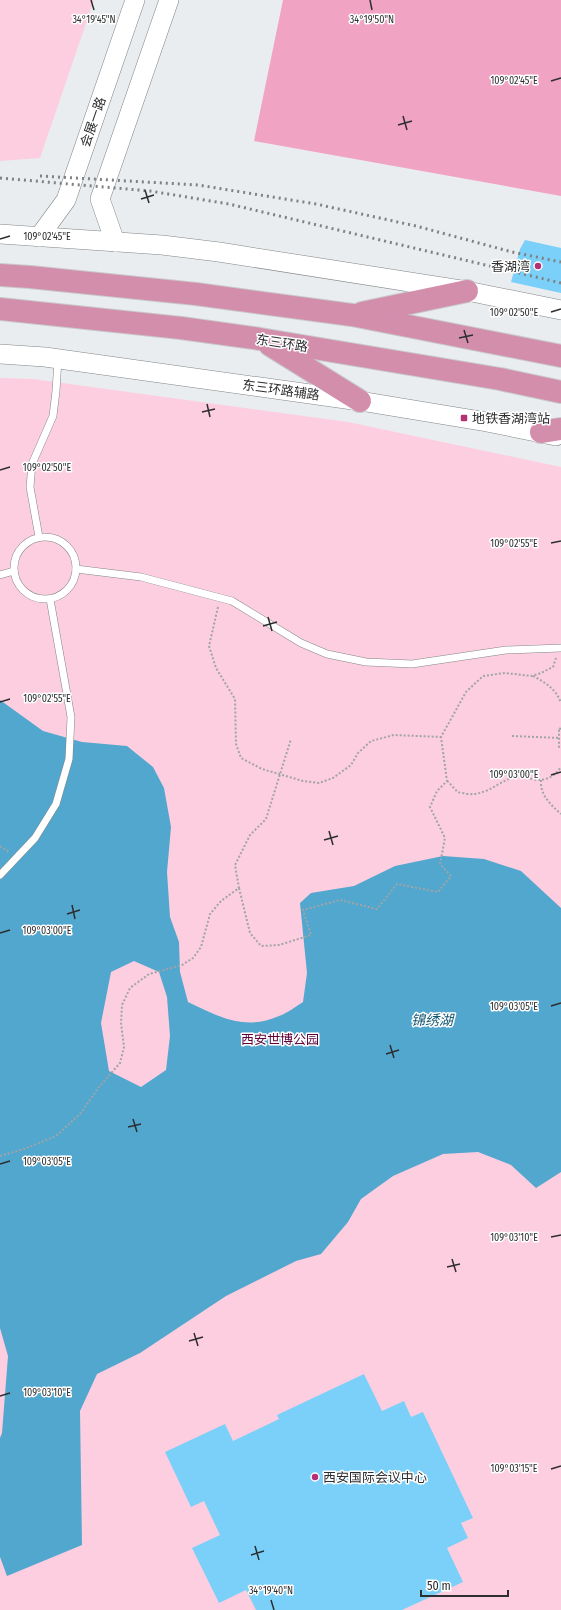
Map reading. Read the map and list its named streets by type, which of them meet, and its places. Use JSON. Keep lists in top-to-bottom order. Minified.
{"streets":{"highway":["东三环路"],"main road":["会展一路","东三环路辅路"]},"water":["锦绣湖"],"parks":["西安世博公园"],"places":{"other":["香湖湾","西安国际会议中心"],"transit":["地铁香湖湾站"]},"scale_bar":"50 m","coordinates":["34°19'45\"N","34°19'50\"N","109°02'45\"E","109°02'50\"E","109°02'55\"E","109°03'00\"E","109°03'05\"E","109°03'10\"E","109°03'15\"E","34°19'40\"N"]}
